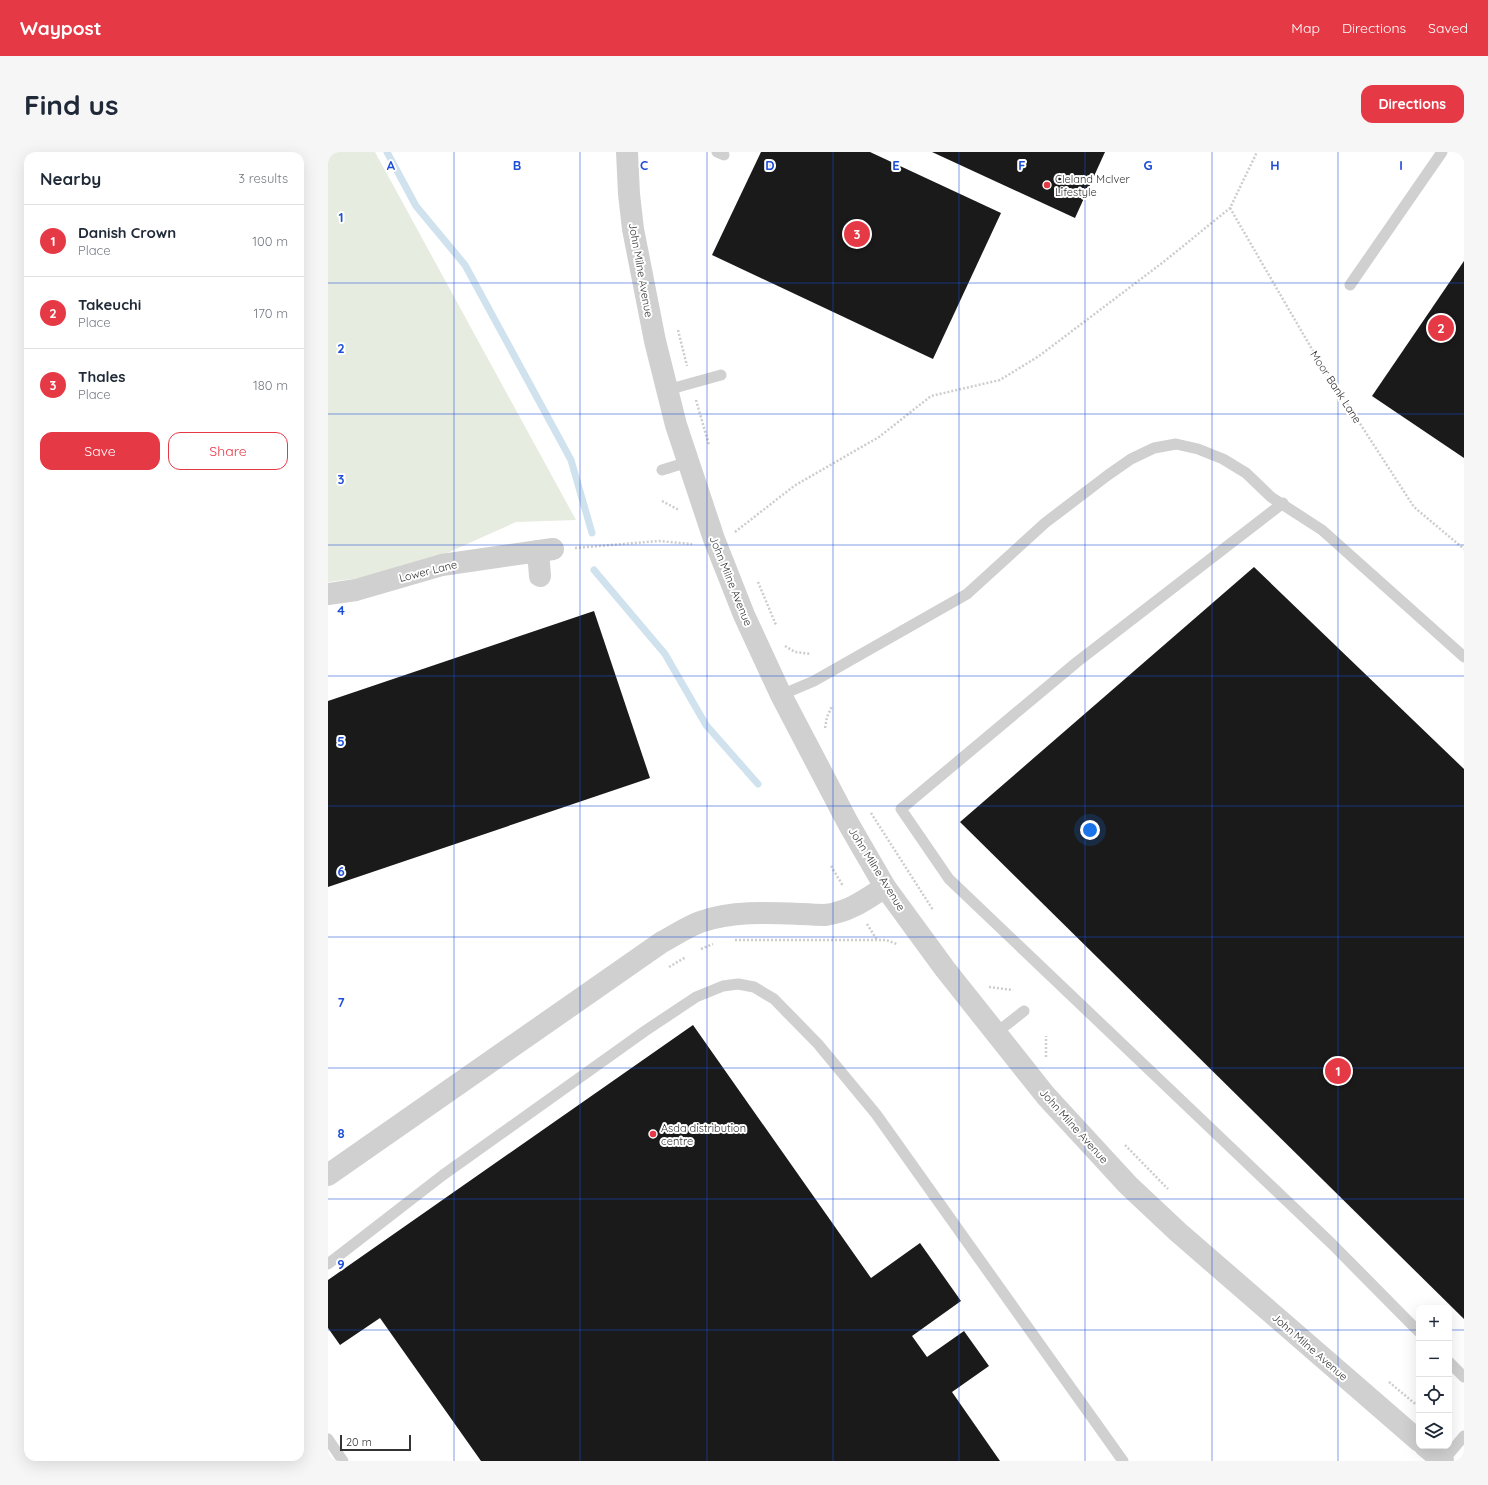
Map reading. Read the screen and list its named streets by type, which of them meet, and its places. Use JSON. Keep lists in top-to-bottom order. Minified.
{"streets":{"street":["John Milne Avenue","Lower Lane"],"path":["Moor Bank Lane"]},"places":["Cleland McIver Lifestyle","Asda distribution centre"],"scale_bar":"20 m","page":{"header":"Waypost","nav":["Map","Directions","Saved"],"buttons":["Directions",["Save","Share"]],"title":"Find us","heading":["Nearby","3 results"],"list":[{"mark":"1","name":"Danish Crown","note":"Place","value":"100 m"},{"mark":"2","name":"Takeuchi","note":"Place","value":"170 m"},{"mark":"3","name":"Thales","note":"Place","value":"180 m"}],"pins":["3","2","1"],"map_buttons":["+","−"],"scale":"20 m"},"grid":{"columns":["A","B","C","D","E","F","G","H","I"],"rows":["1","2","3","4","5","6","7","8","9"]}}
